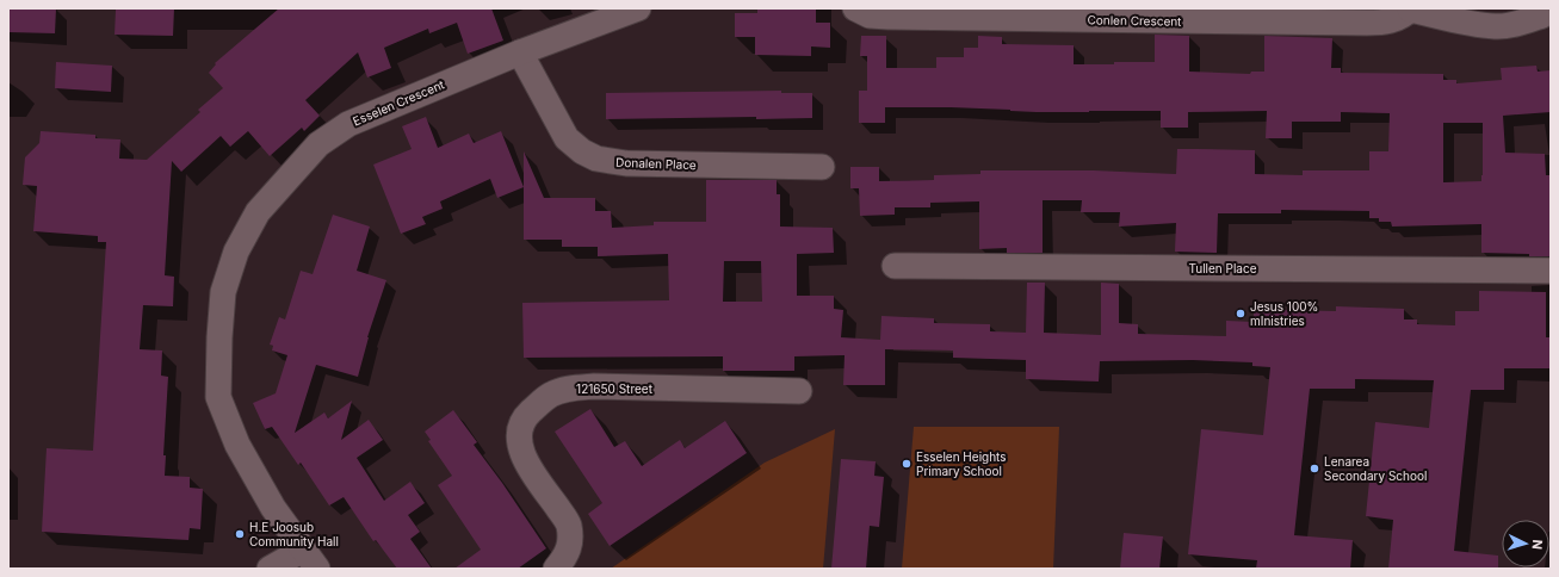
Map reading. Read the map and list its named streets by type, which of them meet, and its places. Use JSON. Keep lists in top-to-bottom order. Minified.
{"streets":{"street":["Conlen Crescent","Esselen Crescent","Donalen Place","Tullen Place","121650 Street"]},"crossings":[["Esselen Crescent","Donalen Place"]],"places":["Jesus 100% mInistries","Esselen Heights Primary School","Lenarea Secondary School","H.E Joosub Community Hall"],"north":"right"}
